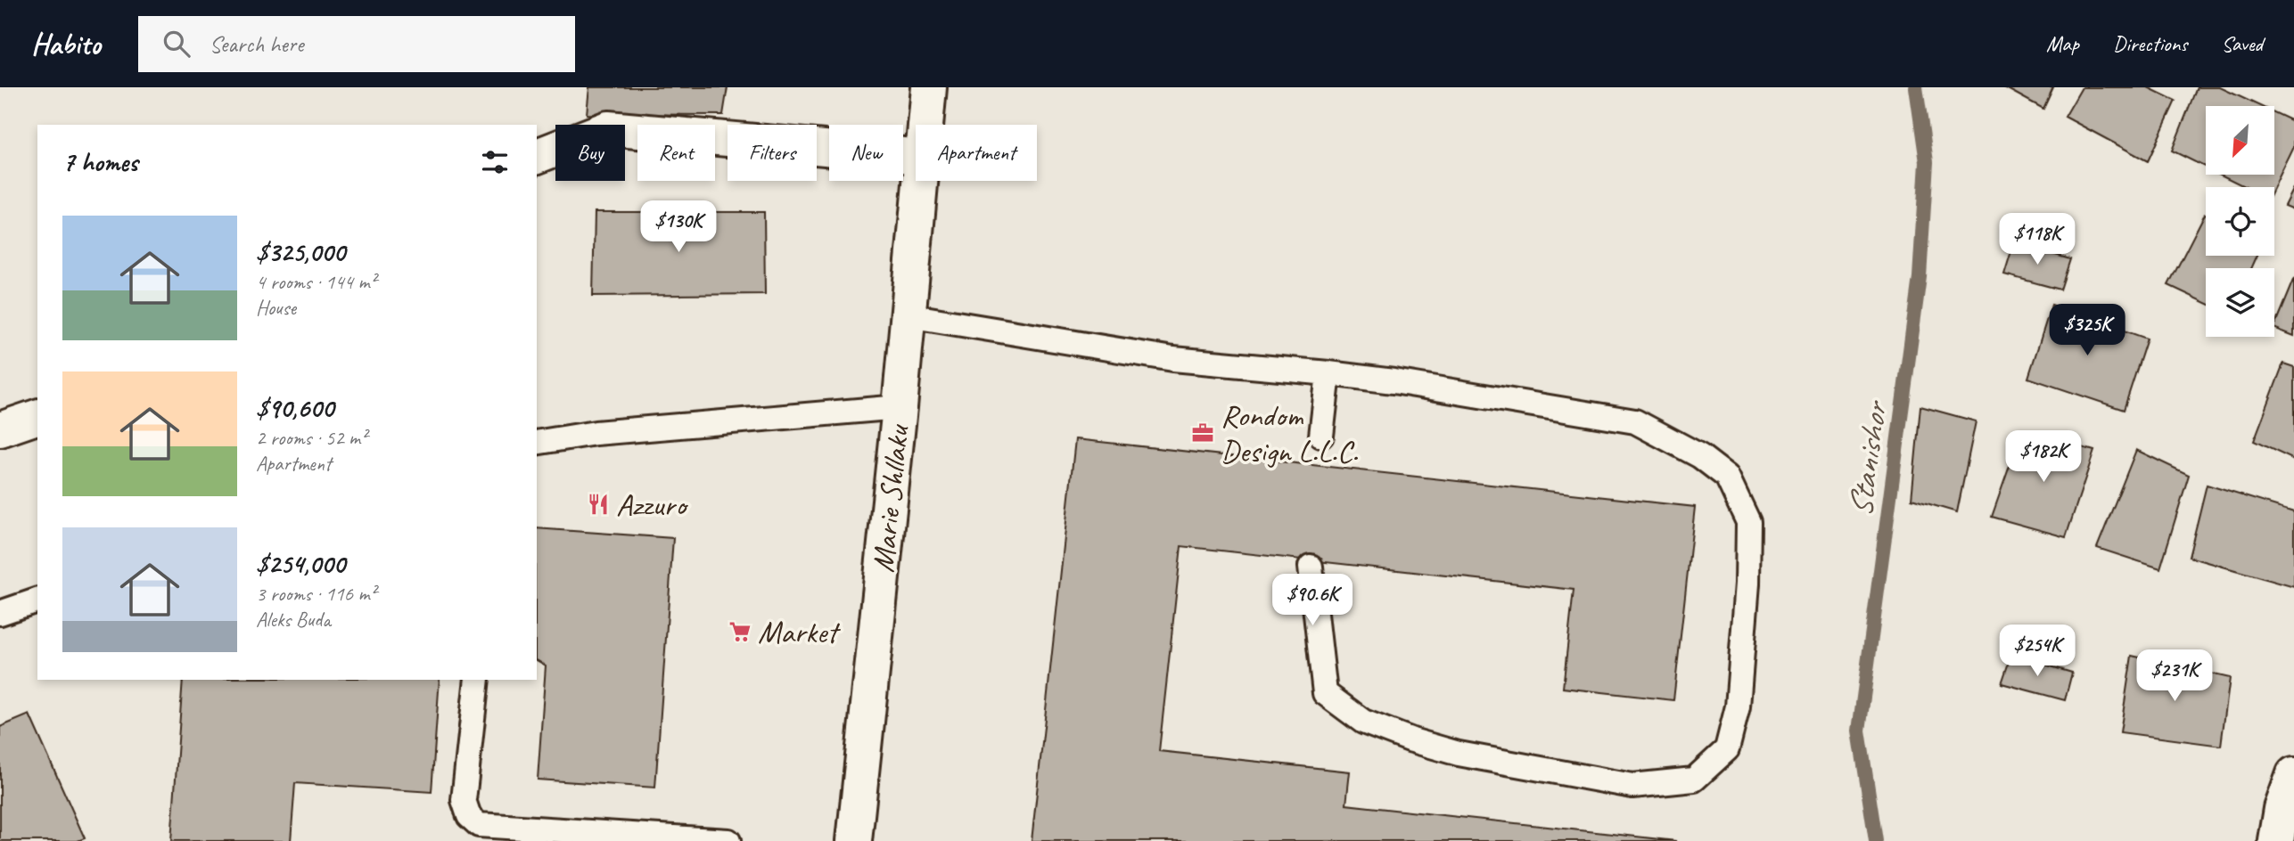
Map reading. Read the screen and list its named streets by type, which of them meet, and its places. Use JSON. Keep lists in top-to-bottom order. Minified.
{"streets":{"street":["Marie Shllaku"]},"water":["Stanishor"],"places":{"office":["Rondom Design L.L.C."],"restaurant":["Azzuro"],"supermarket":["Market"]},"north":"bottom left","page":{"header":"Habito","search":"Search here","nav":["Map","Directions","Saved"],"chip":["Buy","Rent","Filters","New","Apartment"],"heading":"7 homes","list":[{"name":"$325,000","note":"4 rooms · 144 m² · House"},{"name":"$90,600","note":"2 rooms · 52 m² · Apartment"},{"name":"$254,000","note":"3 rooms · 116 m² · Aleks Buda"}],"price":["$130K","$118K","$325K","$182K","$90.6K","$254K","$231K"]}}
